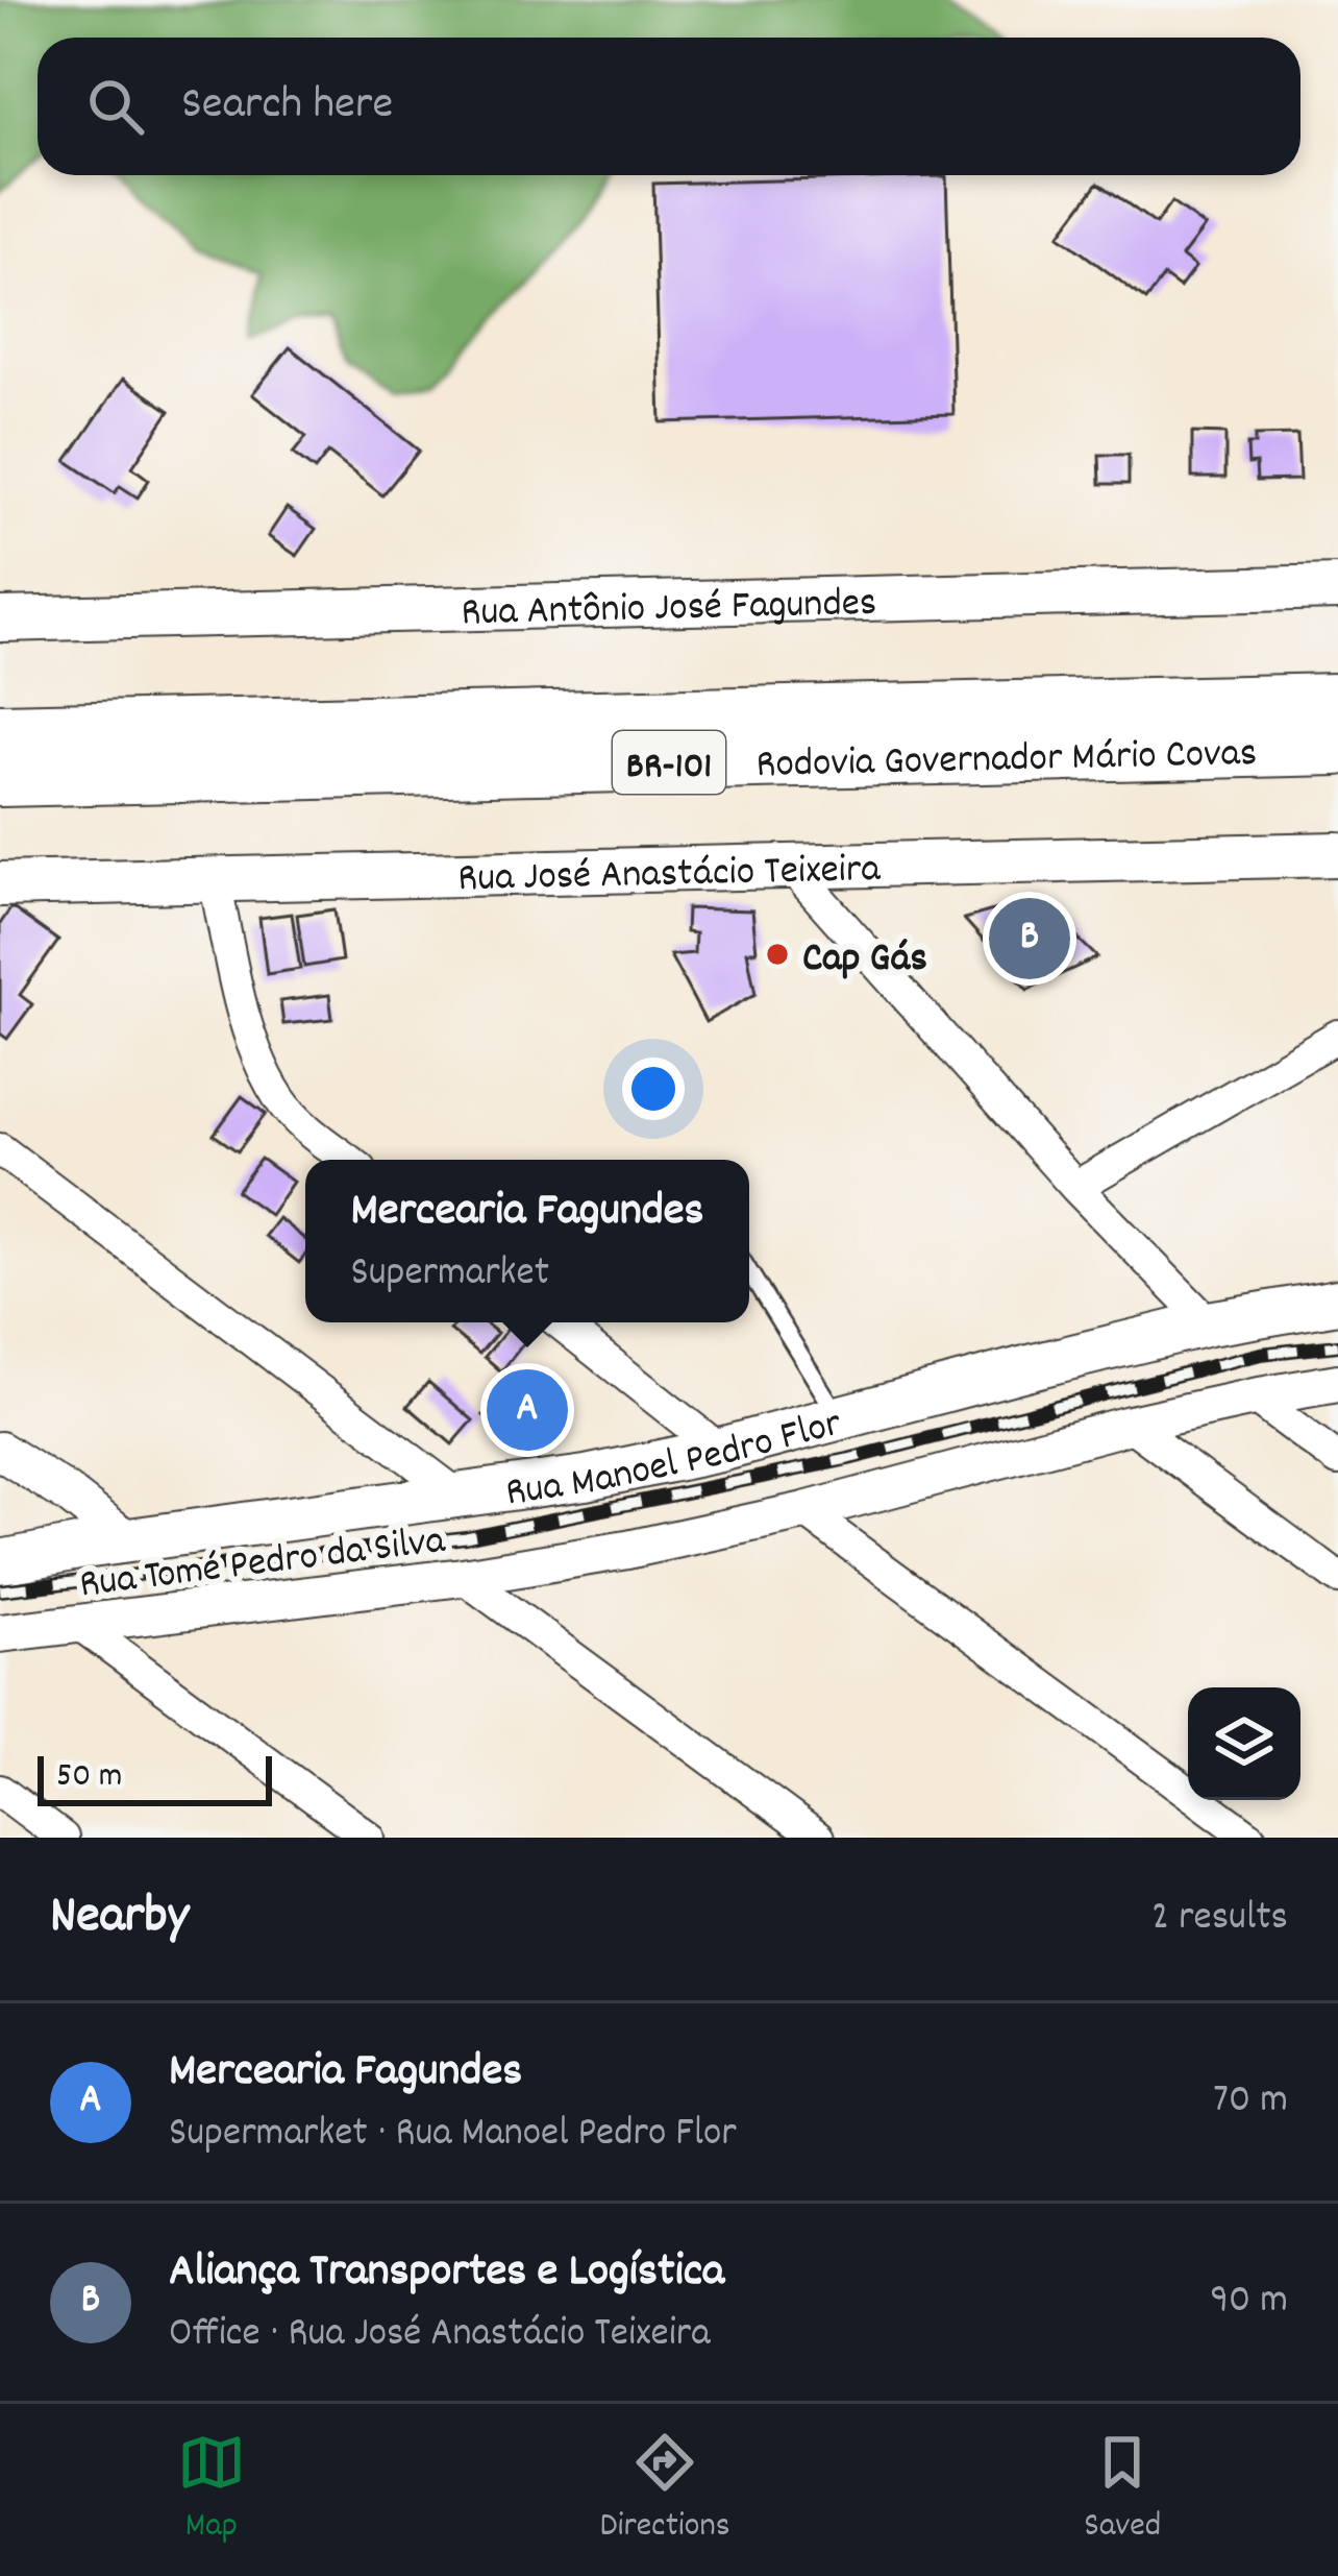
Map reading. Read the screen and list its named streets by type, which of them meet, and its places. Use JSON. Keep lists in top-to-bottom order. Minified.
{"streets":{"highway":["Rodovia Governador Mário Covas","BR-101"],"main road":["Rua Antônio José Fagundes","Rua José Anastácio Teixeira","Rua Manoel Pedro Flor"],"street":["Rua Tomé Pedro da Silva"]},"places":["Cap Gás"],"scale_bar":"50 m","page":{"search":"Search here","pins":["B","A"],"popup":["Mercearia Fagundes","Supermarket"],"scale":"50 m","heading":["Nearby","2 results"],"list":[{"mark":"A","name":"Mercearia Fagundes","note":"Supermarket · Rua Manoel Pedro Flor","value":"70 m"},{"mark":"B","name":"Aliança Transportes e Logística","note":"Office · Rua José Anastácio Teixeira","value":"90 m"}],"nav":["Map","Directions","Saved"]}}
